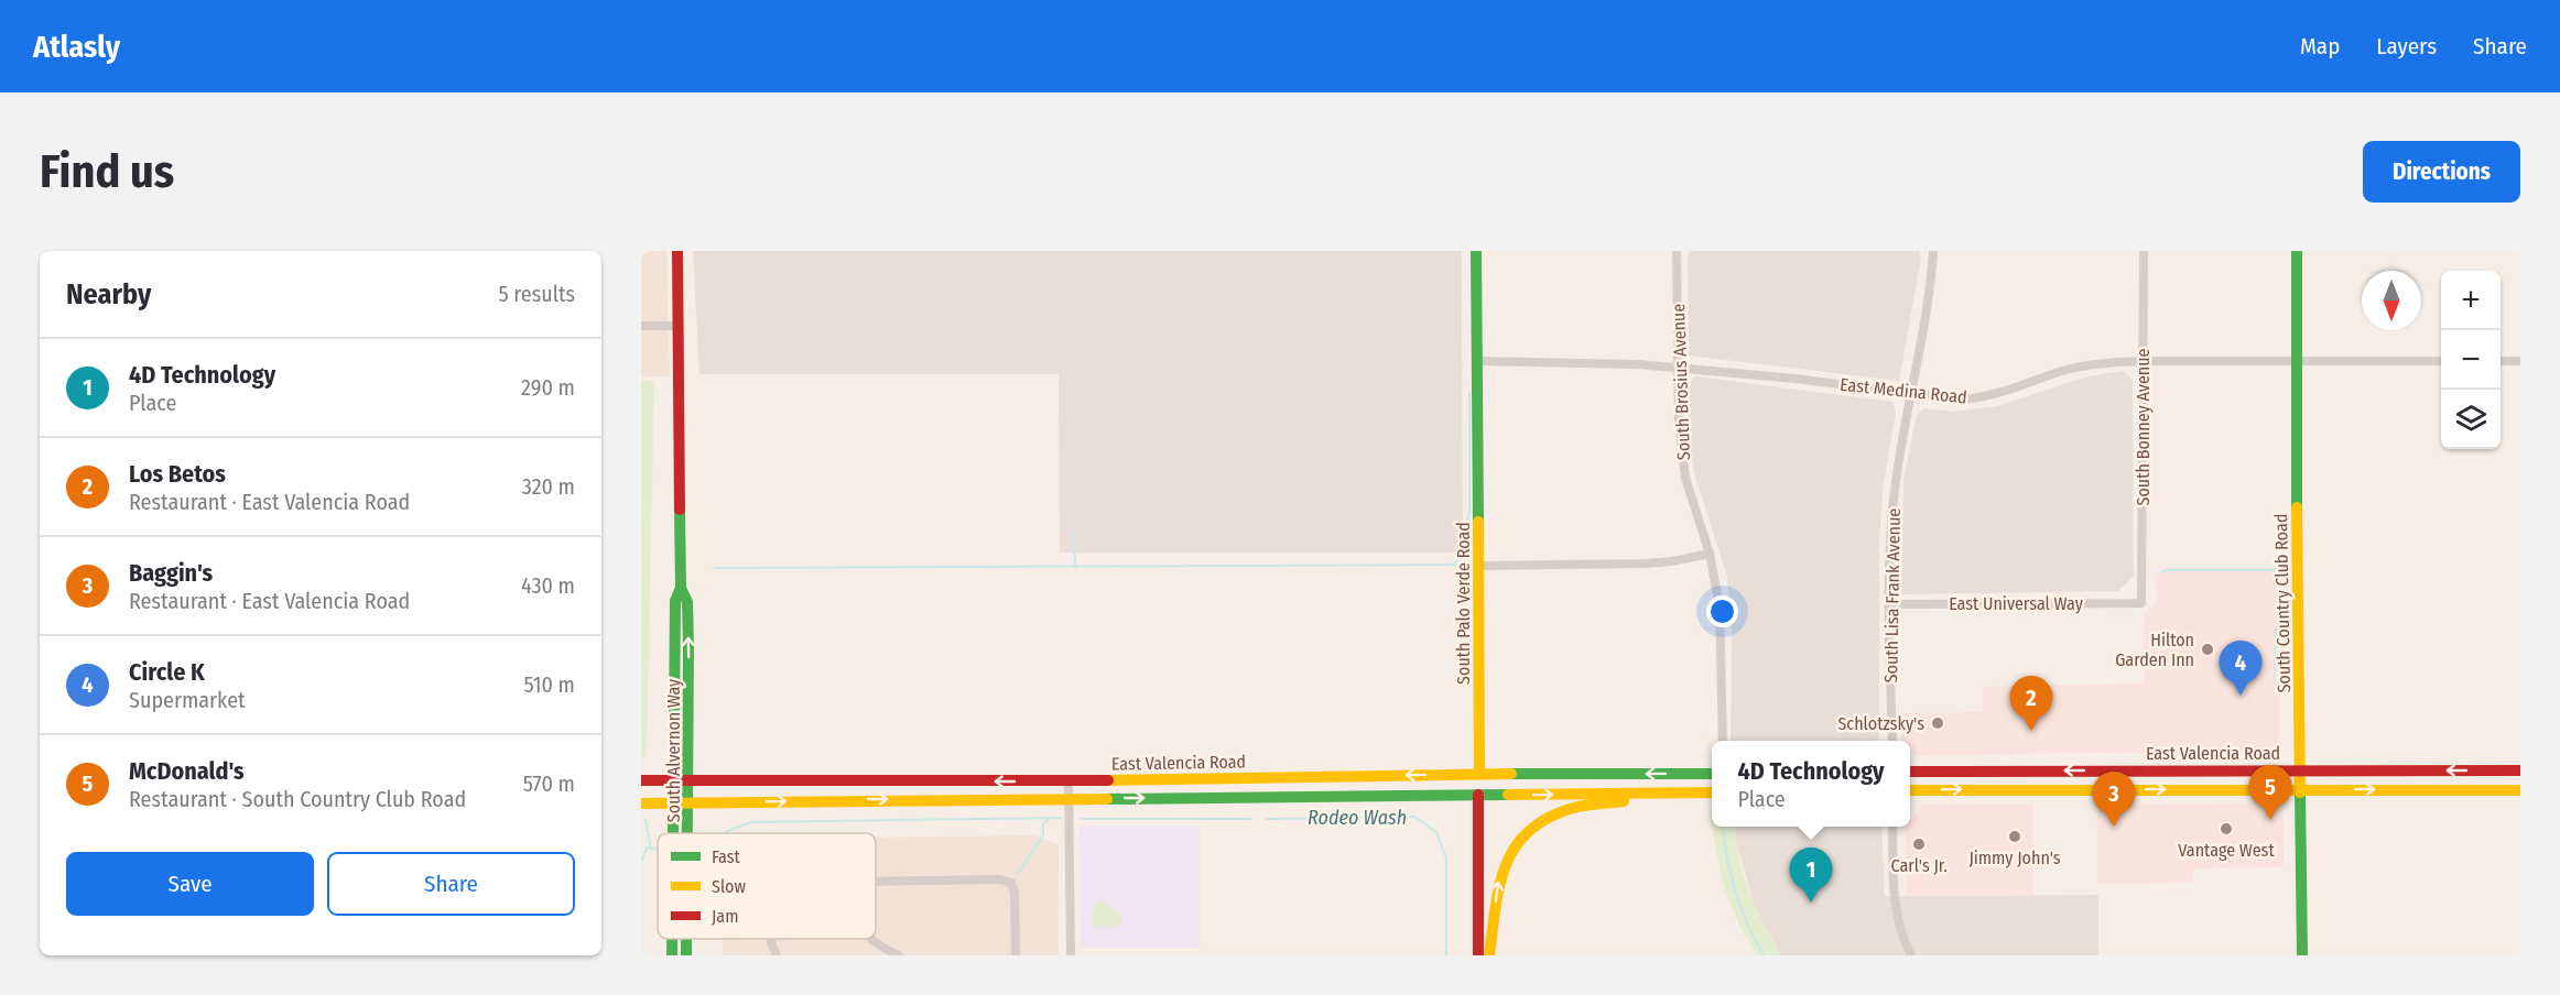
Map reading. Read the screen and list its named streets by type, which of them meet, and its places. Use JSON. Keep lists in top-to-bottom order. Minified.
{"streets":{"main road":["South Palo Verde Road","South Country Club Road","South Alvernon Way","East Valencia Road"],"street":["South Brosius Avenue","East Medina Road","South Bonney Avenue","South Lisa Frank Avenue","East Universal Way"]},"crossings":[["South Brosius Avenue","East Medina Road"],["East Medina Road","South Bonney Avenue"],["East Medina Road","South Lisa Frank Avenue"],["East Medina Road","South Palo Verde Road"],["East Medina Road","South Country Club Road"],["South Bonney Avenue","East Universal Way"],["South Lisa Frank Avenue","East Universal Way"],["South Palo Verde Road","East Valencia Road"],["South Country Club Road","East Valencia Road"],["South Alvernon Way","East Valencia Road"]],"water":["Rodeo Wash"],"places":["Hilton Garden Inn","Schlotzsky's","Vantage West","Jimmy John's","Carl's Jr."],"legend":["Fast","Slow","Jam"],"north":"bottom","page":{"header":"Atlasly","nav":["Map","Layers","Share"],"buttons":["Directions",["Save","Share"]],"title":"Find us","heading":["Nearby","5 results"],"map_buttons":["+","−"],"list":[{"mark":"1","name":"4D Technology","note":"Place","value":"290 m"},{"mark":"2","name":"Los Betos","note":"Restaurant · East Valencia Road","value":"320 m"},{"mark":"3","name":"Baggin's","note":"Restaurant · East Valencia Road","value":"430 m"},{"mark":"4","name":"Circle K","note":"Supermarket","value":"510 m"},{"mark":"5","name":"McDonald's","note":"Restaurant · South Country Club Road","value":"570 m"}],"pins":["4","2","5","3","1"],"popup":["4D Technology","Place"]}}
